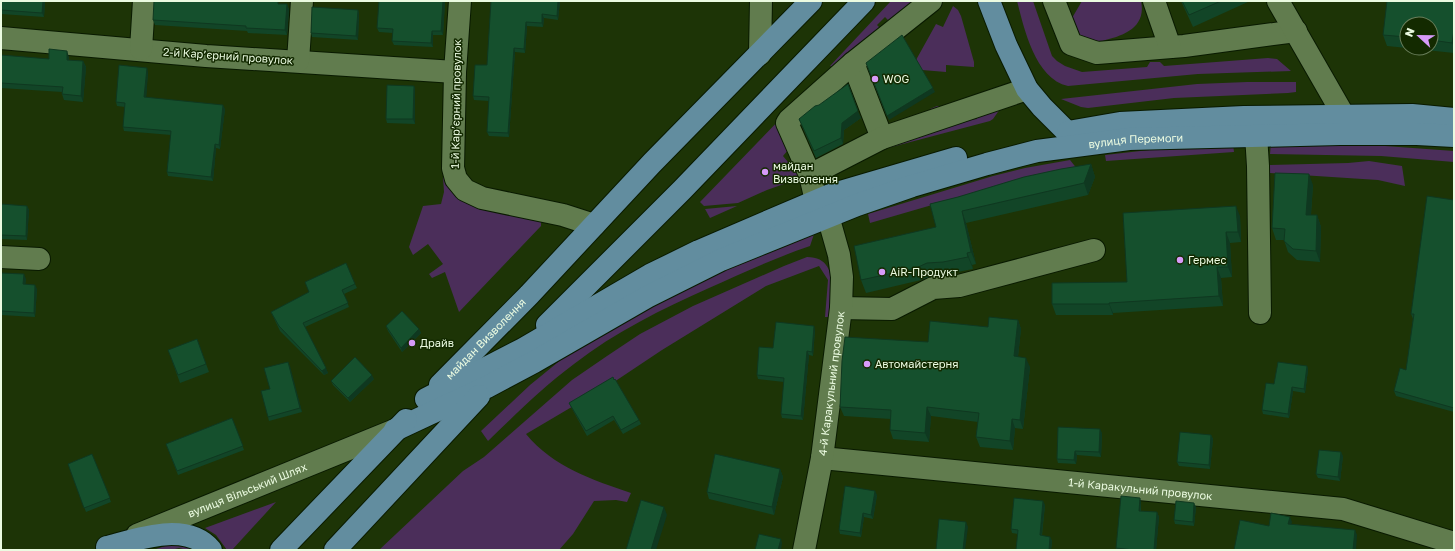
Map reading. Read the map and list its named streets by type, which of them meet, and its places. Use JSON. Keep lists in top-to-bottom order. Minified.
{"streets":{"main road":["вулиця Перемоги","майдан Визволення"],"street":["2-й Карʼєрний провулок","1-й Карʼєрний провулок","4-й Каракульний провулок","1-й Каракульний провулок","вулиця Вільський Шлях"]},"crossings":[["2-й Карʼєрний провулок","1-й Карʼєрний провулок"],["1-й Карʼєрний провулок","майдан Визволення"],["вулиця Перемоги","майдан Визволення"],["вулиця Перемоги","4-й Каракульний провулок"],["майдан Визволення","4-й Каракульний провулок"],["майдан Визволення","вулиця Вільський Шлях"],["4-й Каракульний провулок","1-й Каракульний провулок"]],"places":["WOG","майдан Визволення","Гермес","AiR-Продукт","Драйв","Автомайстерня"],"north":"left"}
